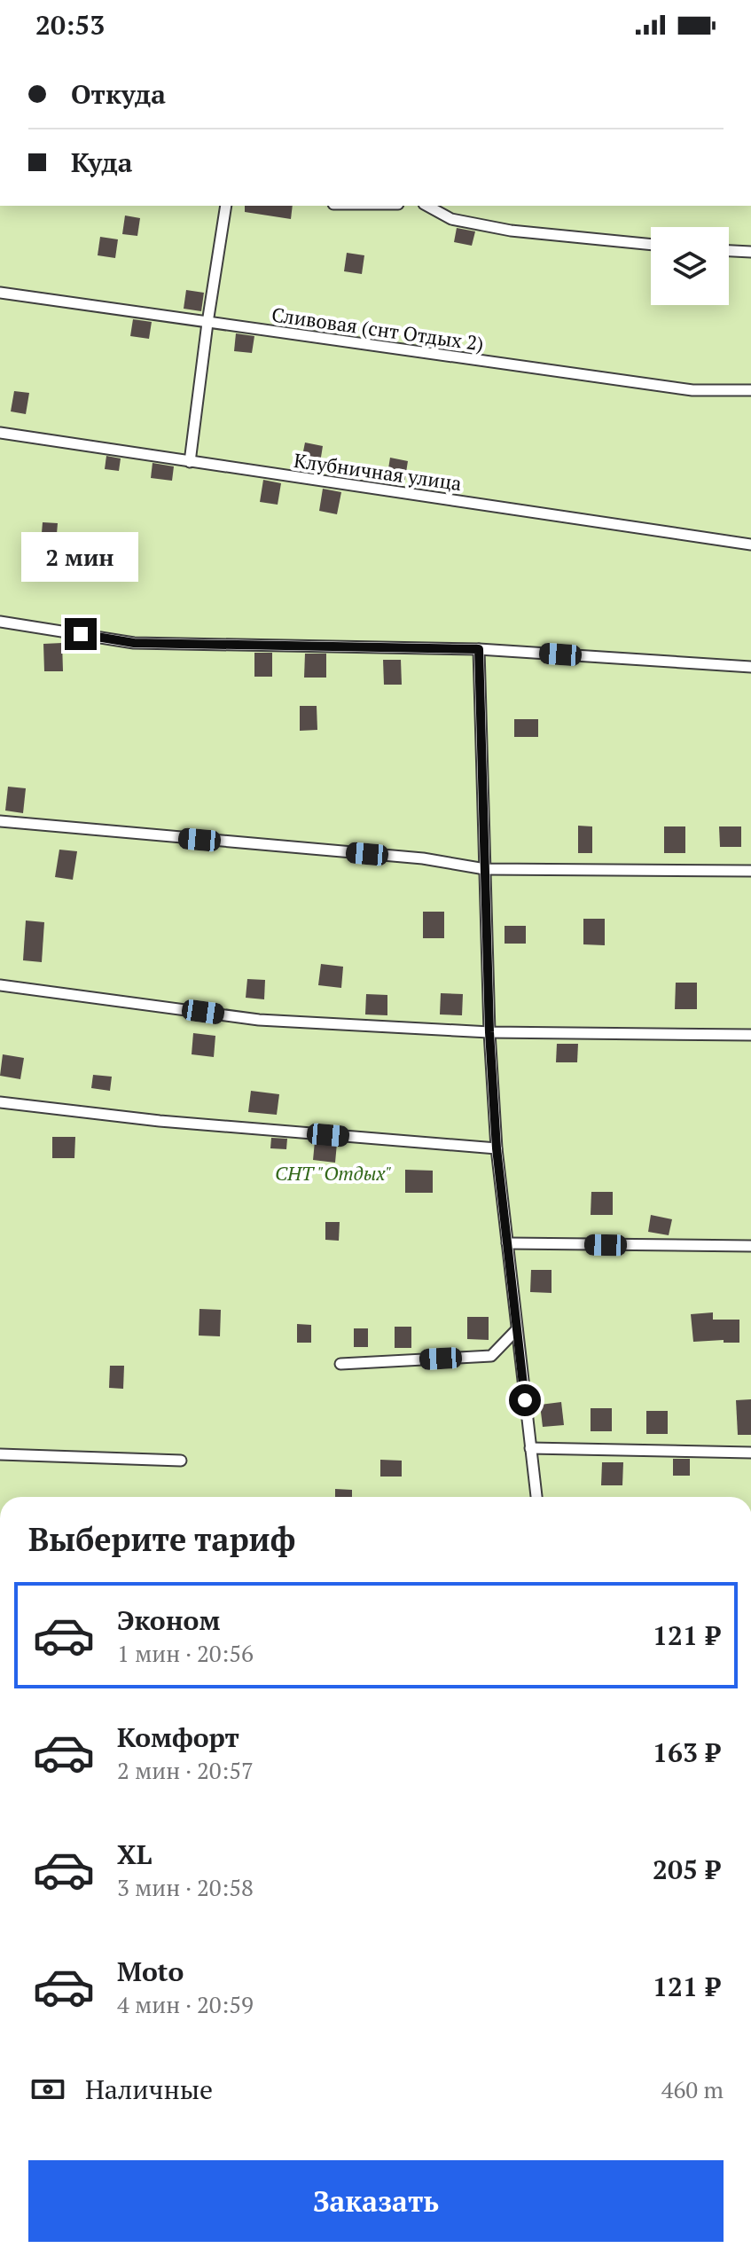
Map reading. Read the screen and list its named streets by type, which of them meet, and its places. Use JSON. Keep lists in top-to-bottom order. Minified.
{"streets":{"lane":["Сливовая (снт Отдых 2)","Клубничная улица"]},"parks":["СНТ \"Отдых\""],"page":{"status":"20:53","banner":["Откуда","Куда"],"bubble":"2 мин","heading":"Выберите тариф","list":[{"name":"Эконом","note":"1 мин · 20:56","value":"121 ₽"},{"name":"Комфорт","note":"2 мин · 20:57","value":"163 ₽"},{"name":"XL","note":"3 мин · 20:58","value":"205 ₽"},{"name":"Moto","note":"4 мин · 20:59","value":"121 ₽"}],"pay":["Наличные","460 m"],"buttons":"Заказать"}}
